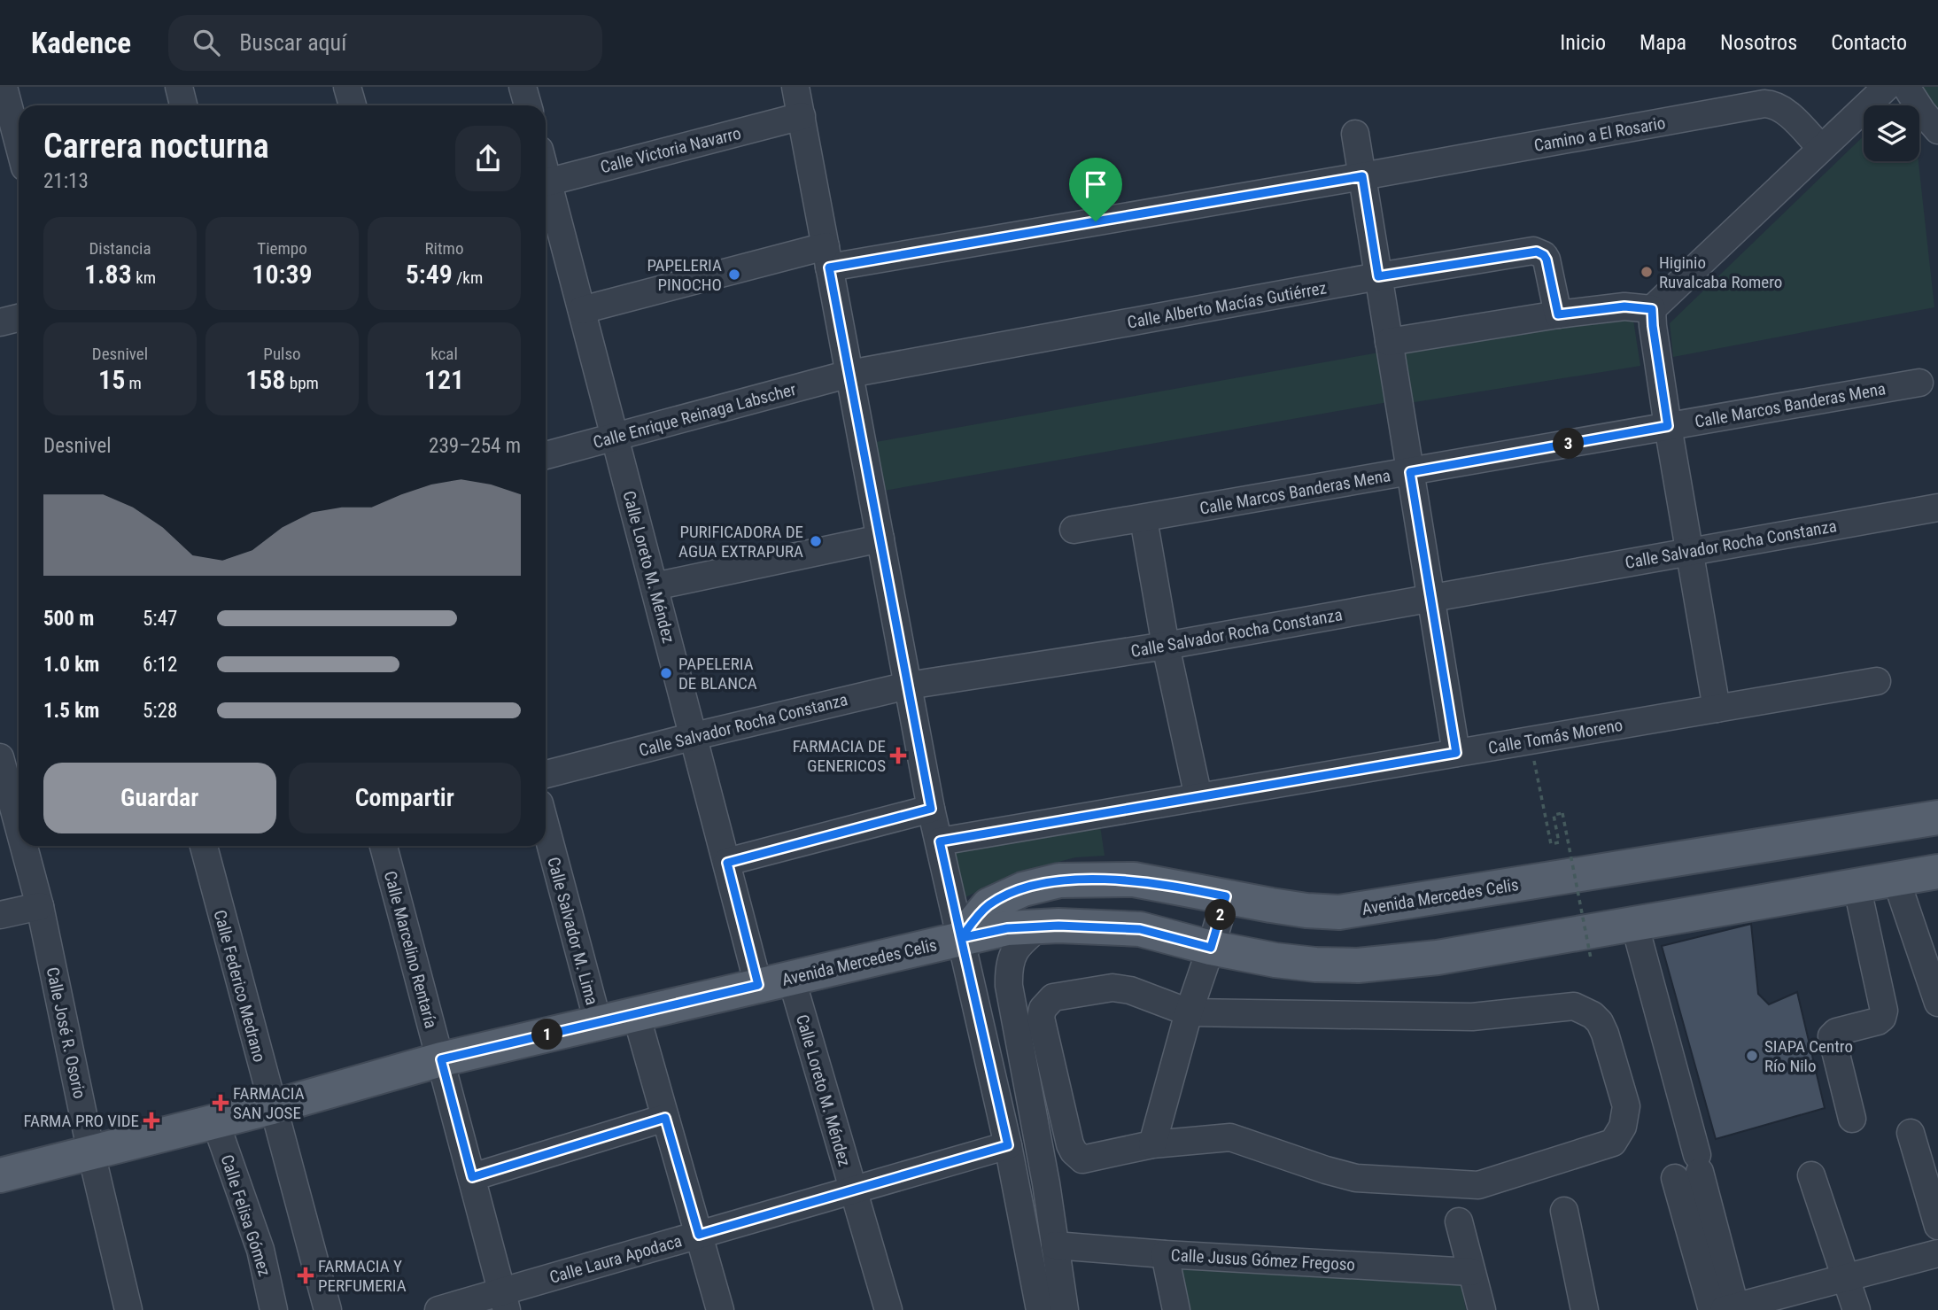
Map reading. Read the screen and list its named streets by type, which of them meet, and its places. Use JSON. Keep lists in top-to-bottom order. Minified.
{"streets":{"main road":["Avenida Mercedes Celis"],"street":["Camino a El Rosario","Calle Victoria Navarro","Calle Alberto Macías Gutiérrez","Calle Marcos Banderas Mena","Calle Enrique Reinaga Labscher","Calle Salvador Rocha Constanza","Calle Loreto M. Méndez","Calle Tomás Moreno","Calle Salvador M. Lima","Calle Marcelino Rentaría","Calle Federico Medrano","Calle José R. Osorio","Calle Felisa Gómez","Calle Laura Apodaca","Calle Jusus Gómez Fregoso"]},"crossings":[["Camino a El Rosario","Calle Loreto M. Méndez"],["Calle Alberto Macías Gutiérrez","Calle Enrique Reinaga Labscher"],["Calle Enrique Reinaga Labscher","Calle Loreto M. Méndez"],["Calle Salvador Rocha Constanza","Calle Loreto M. Méndez"],["Calle Loreto M. Méndez","Avenida Mercedes Celis"],["Calle Loreto M. Méndez","Calle Laura Apodaca"],["Avenida Mercedes Celis","Calle Salvador M. Lima"],["Avenida Mercedes Celis","Calle Marcelino Rentaría"],["Avenida Mercedes Celis","Calle Federico Medrano"],["Avenida Mercedes Celis","Calle José R. Osorio"],["Avenida Mercedes Celis","Calle Felisa Gómez"],["Calle Marcelino Rentaría","Calle Laura Apodaca"]],"places":{"other":["Higinio Ruvalcaba Romero","PAPELERIA PINOCHO","PURIFICADORA DE AGUA EXTRAPURA","PAPELERIA DE BLANCA","SIAPA Centro Río Nilo"],"health":["FARMACIA DE GENERICOS","FARMACIA SAN JOSE","FARMA PRO VIDE","FARMACIA Y PERFUMERIA"]},"page":{"header":"Kadence","search":"Buscar aquí","nav":["Inicio","Mapa","Nosotros","Contacto"],"heading":["Carrera nocturna","21:13"],"stats":[["Distancia","1.83 km"],["Tiempo","10:39"],["Ritmo","5:49 /km"],["Desnivel","15 m"],["Pulso","158 bpm"],["kcal","121"]],"chart":["Desnivel","239–254 m"],"pins":["3","2","1"],"list":[{"name":"500 m","note":"5:47"},{"name":"1.0 km","note":"6:12"},{"name":"1.5 km","note":"5:28"}],"buttons":["Guardar","Compartir"]}}
